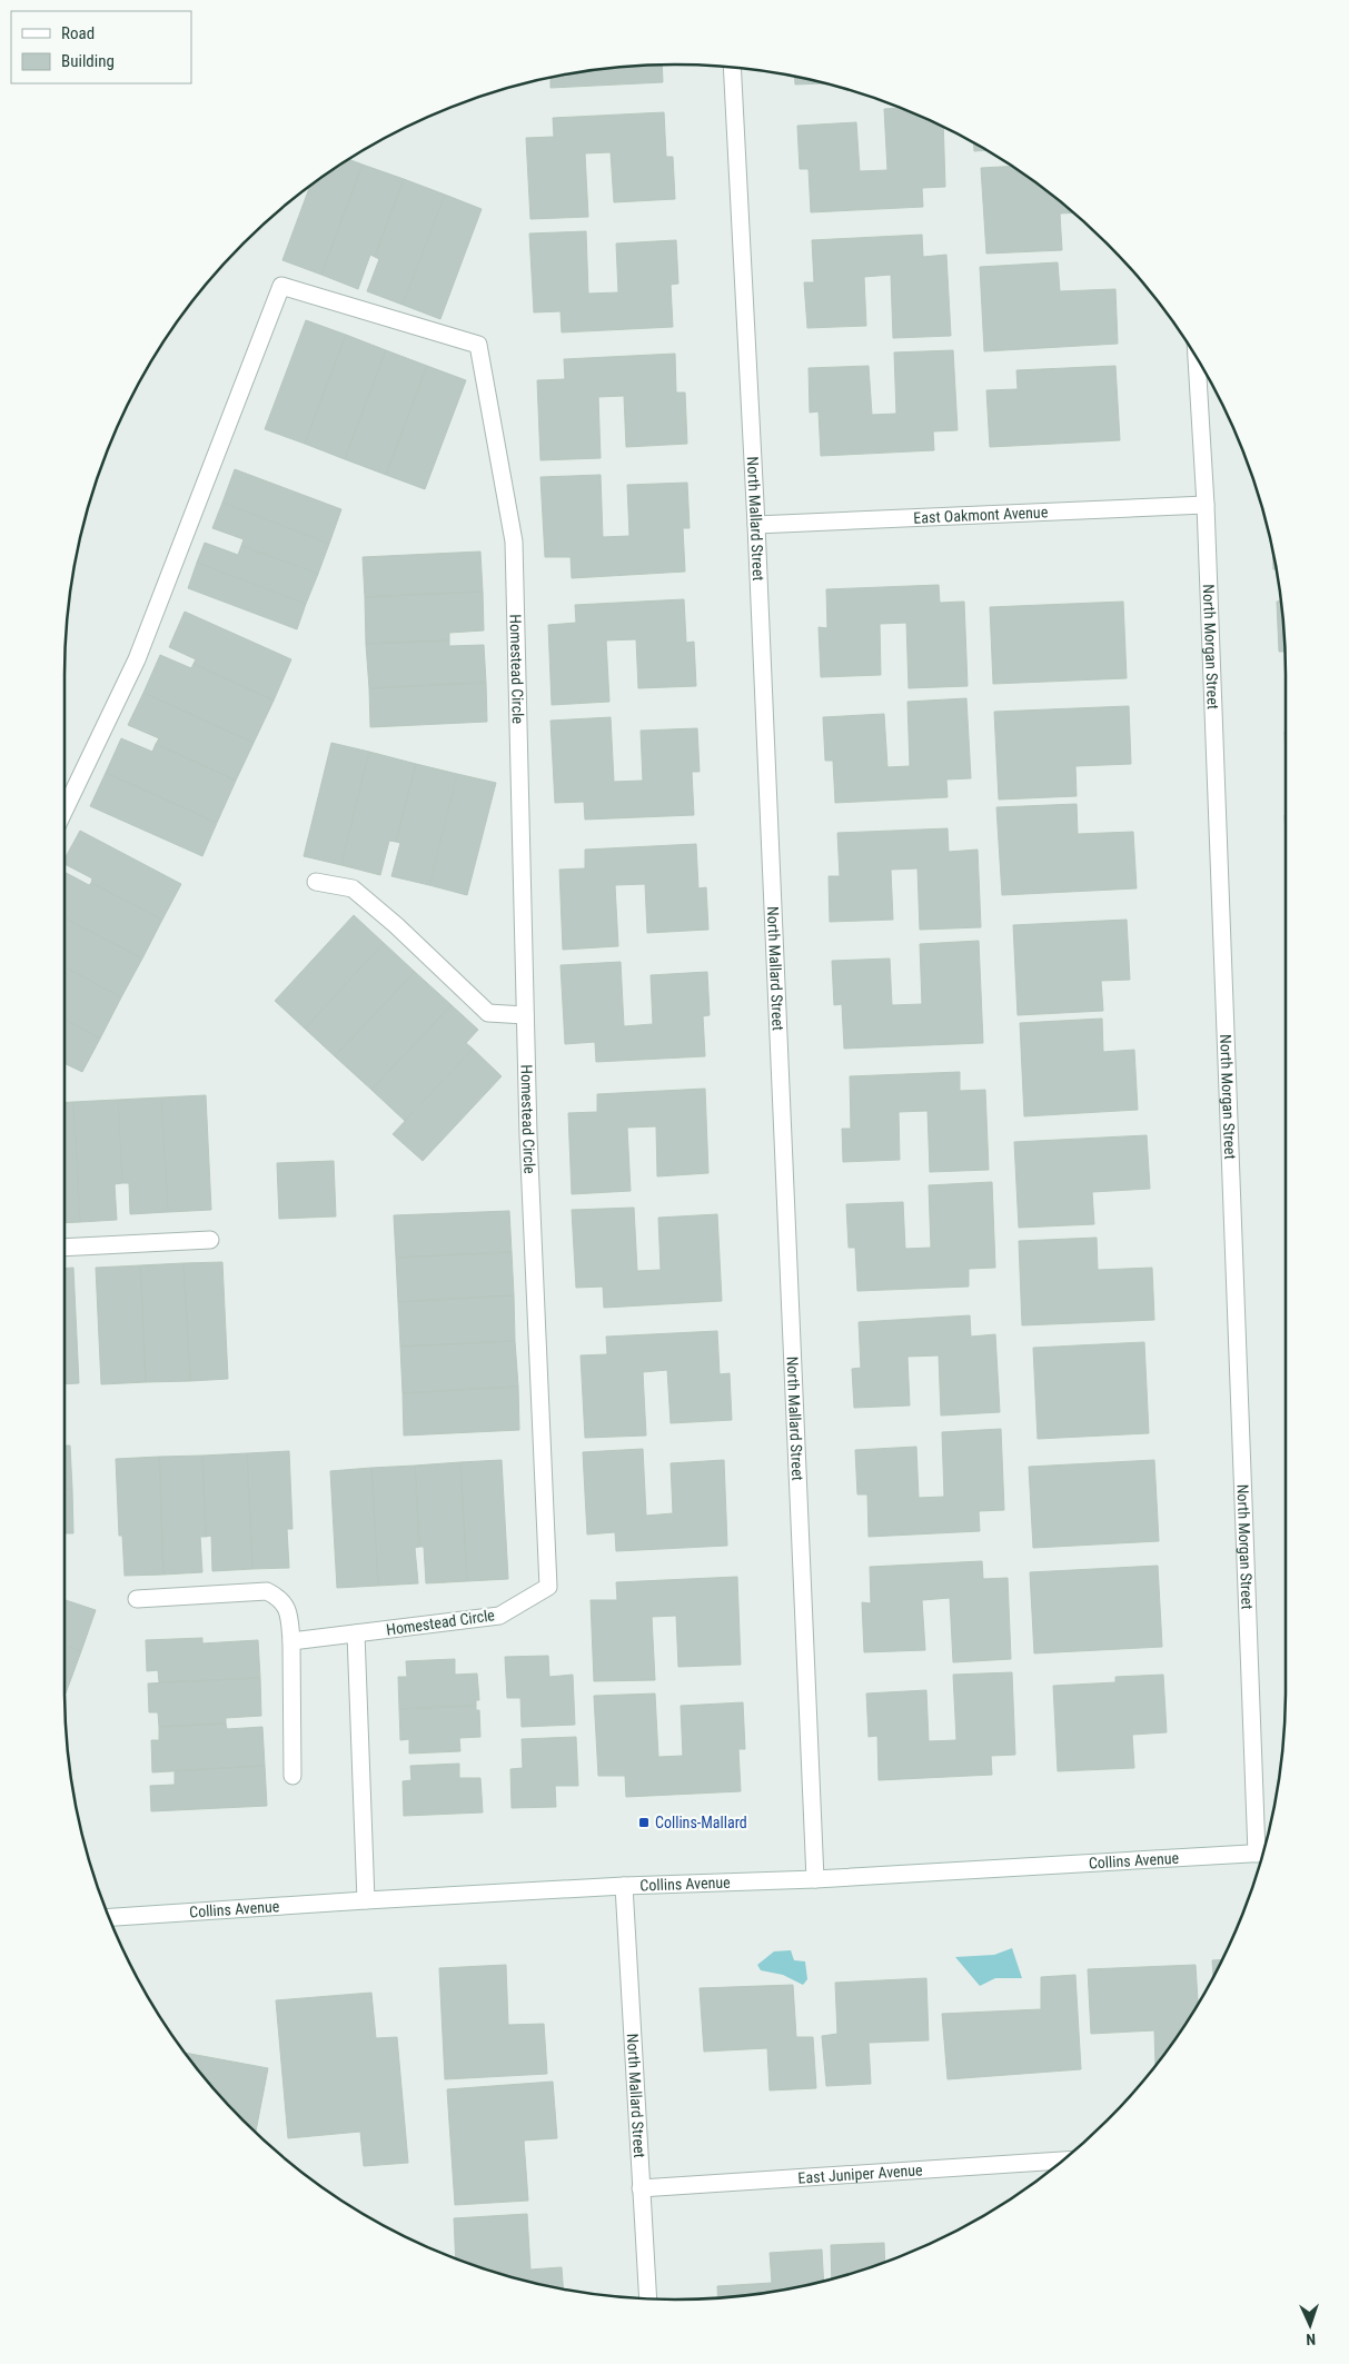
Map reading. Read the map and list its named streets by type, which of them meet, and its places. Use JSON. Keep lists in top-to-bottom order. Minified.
{"streets":{"street":["East Oakmont Avenue","North Mallard Street","North Morgan Street","Homestead Circle","Collins Avenue","East Juniper Avenue"]},"crossings":[["East Oakmont Avenue","North Mallard Street"],["East Oakmont Avenue","North Morgan Street"],["North Mallard Street","Collins Avenue"],["North Mallard Street","East Juniper Avenue"],["North Morgan Street","Collins Avenue"]],"places":{"transit":["Collins-Mallard"]},"legend":["Road","Building"],"north":"bottom"}
